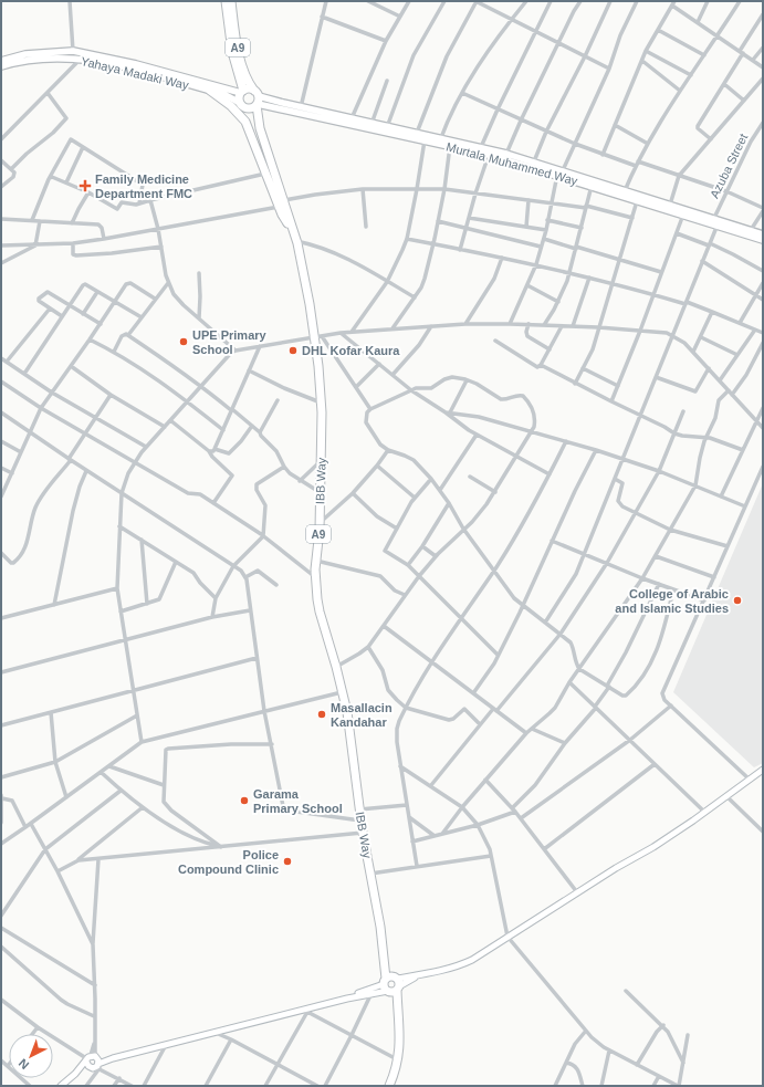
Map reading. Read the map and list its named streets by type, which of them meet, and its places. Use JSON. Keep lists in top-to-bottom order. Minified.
{"streets":{"highway":["A9","IBB Way"],"main road":["Yahaya Madaki Way","Murtala Muhammed Way"],"street":["Azuba Street"]},"crossings":[["A9","Yahaya Madaki Way"],["A9","Murtala Muhammed Way"],["A9","IBB Way"],["Yahaya Madaki Way","Murtala Muhammed Way"],["Yahaya Madaki Way","IBB Way"],["Murtala Muhammed Way","Azuba Street"],["Murtala Muhammed Way","IBB Way"]],"places":{"health":["Family Medicine Department FMC"],"other":["UPE Primary School","DHL Kofar Kaura","College of Arabic and Islamic Studies","Masallacin Kandahar","Garama Primary School","Police Compound Clinic"]},"north":"bottom left"}
